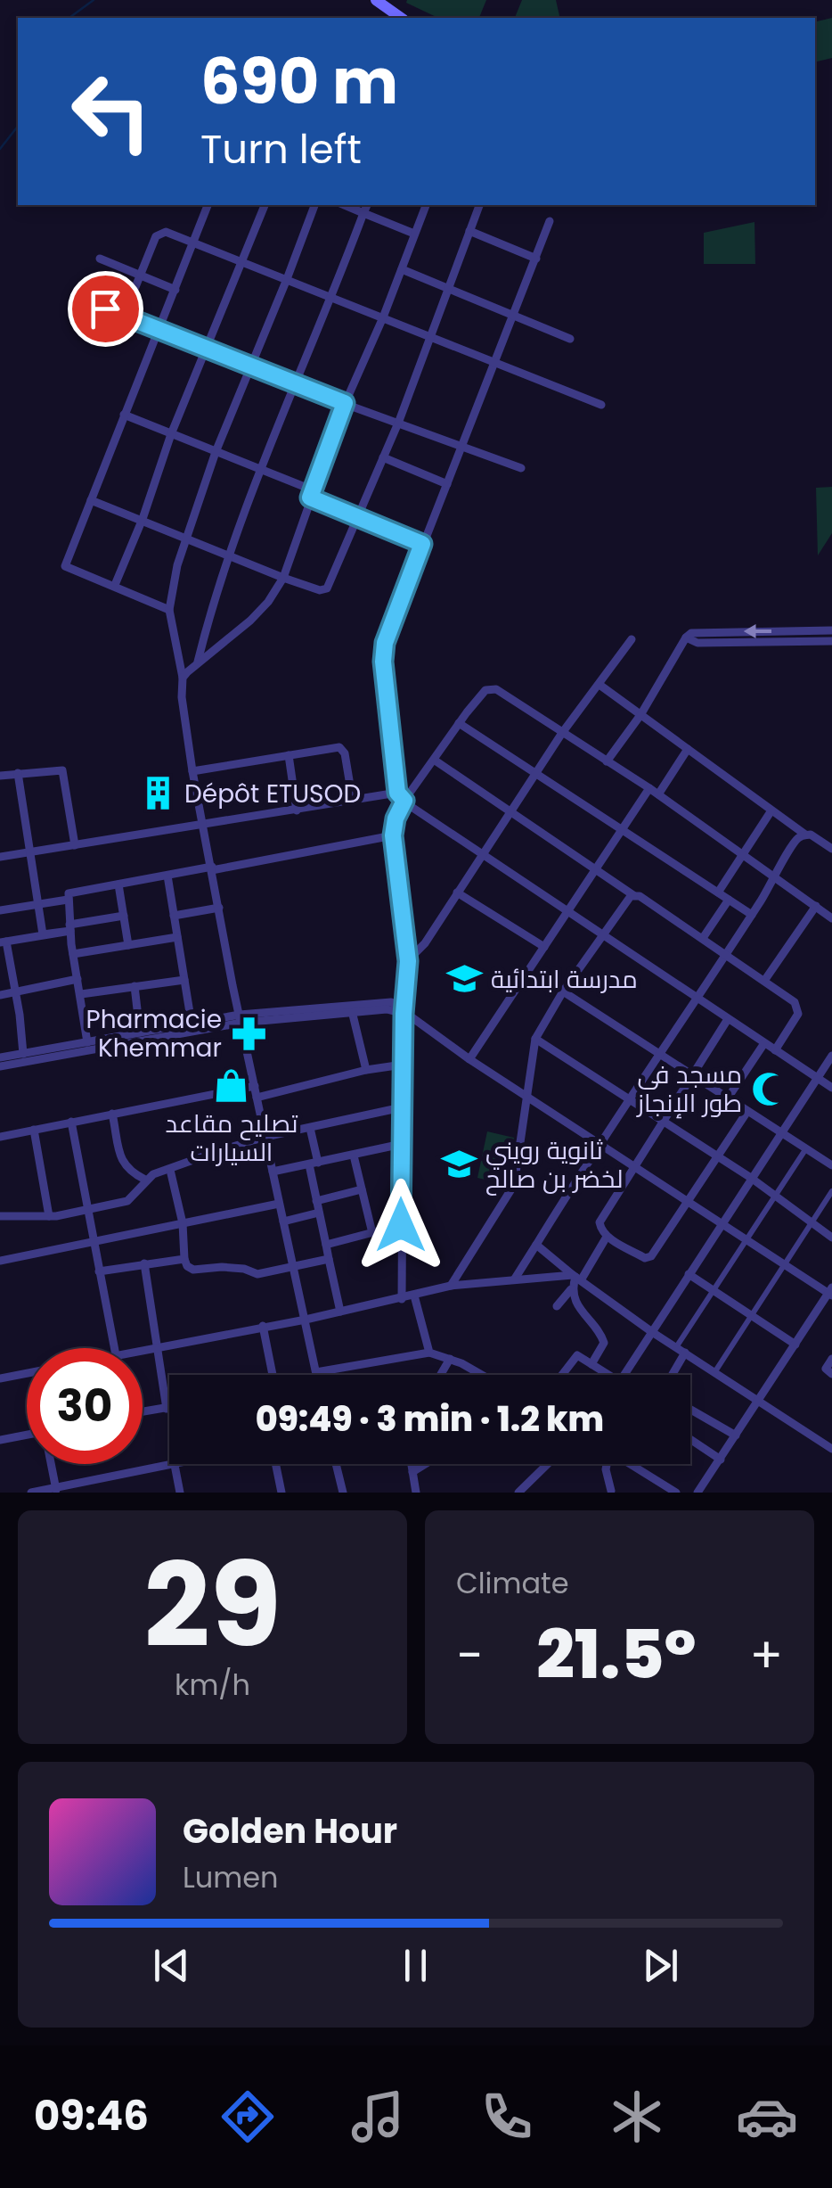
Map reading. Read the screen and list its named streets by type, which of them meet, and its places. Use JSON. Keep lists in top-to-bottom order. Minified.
{"places":{"building":["Dépôt ETUSOD"],"school or university":["مدرسة ابتدائية","ثانوية رويني لخضر بن صالح"],"pharmacy":["Pharmacie Khemmar"],"shop":["تصليح مقاعد السيارات"],"mosque":["مسجد في طور الإنجاز"]},"page":{"turn":["690 m","Turn left"],"limit":"30","trip":"09:49 · 3 min · 1.2 km","tile":[["29","km/h"],"Climate"],"heat":["−","21.5°","+"],"song":["Golden Hour","Lumen"],"tabs":"09:46"}}
